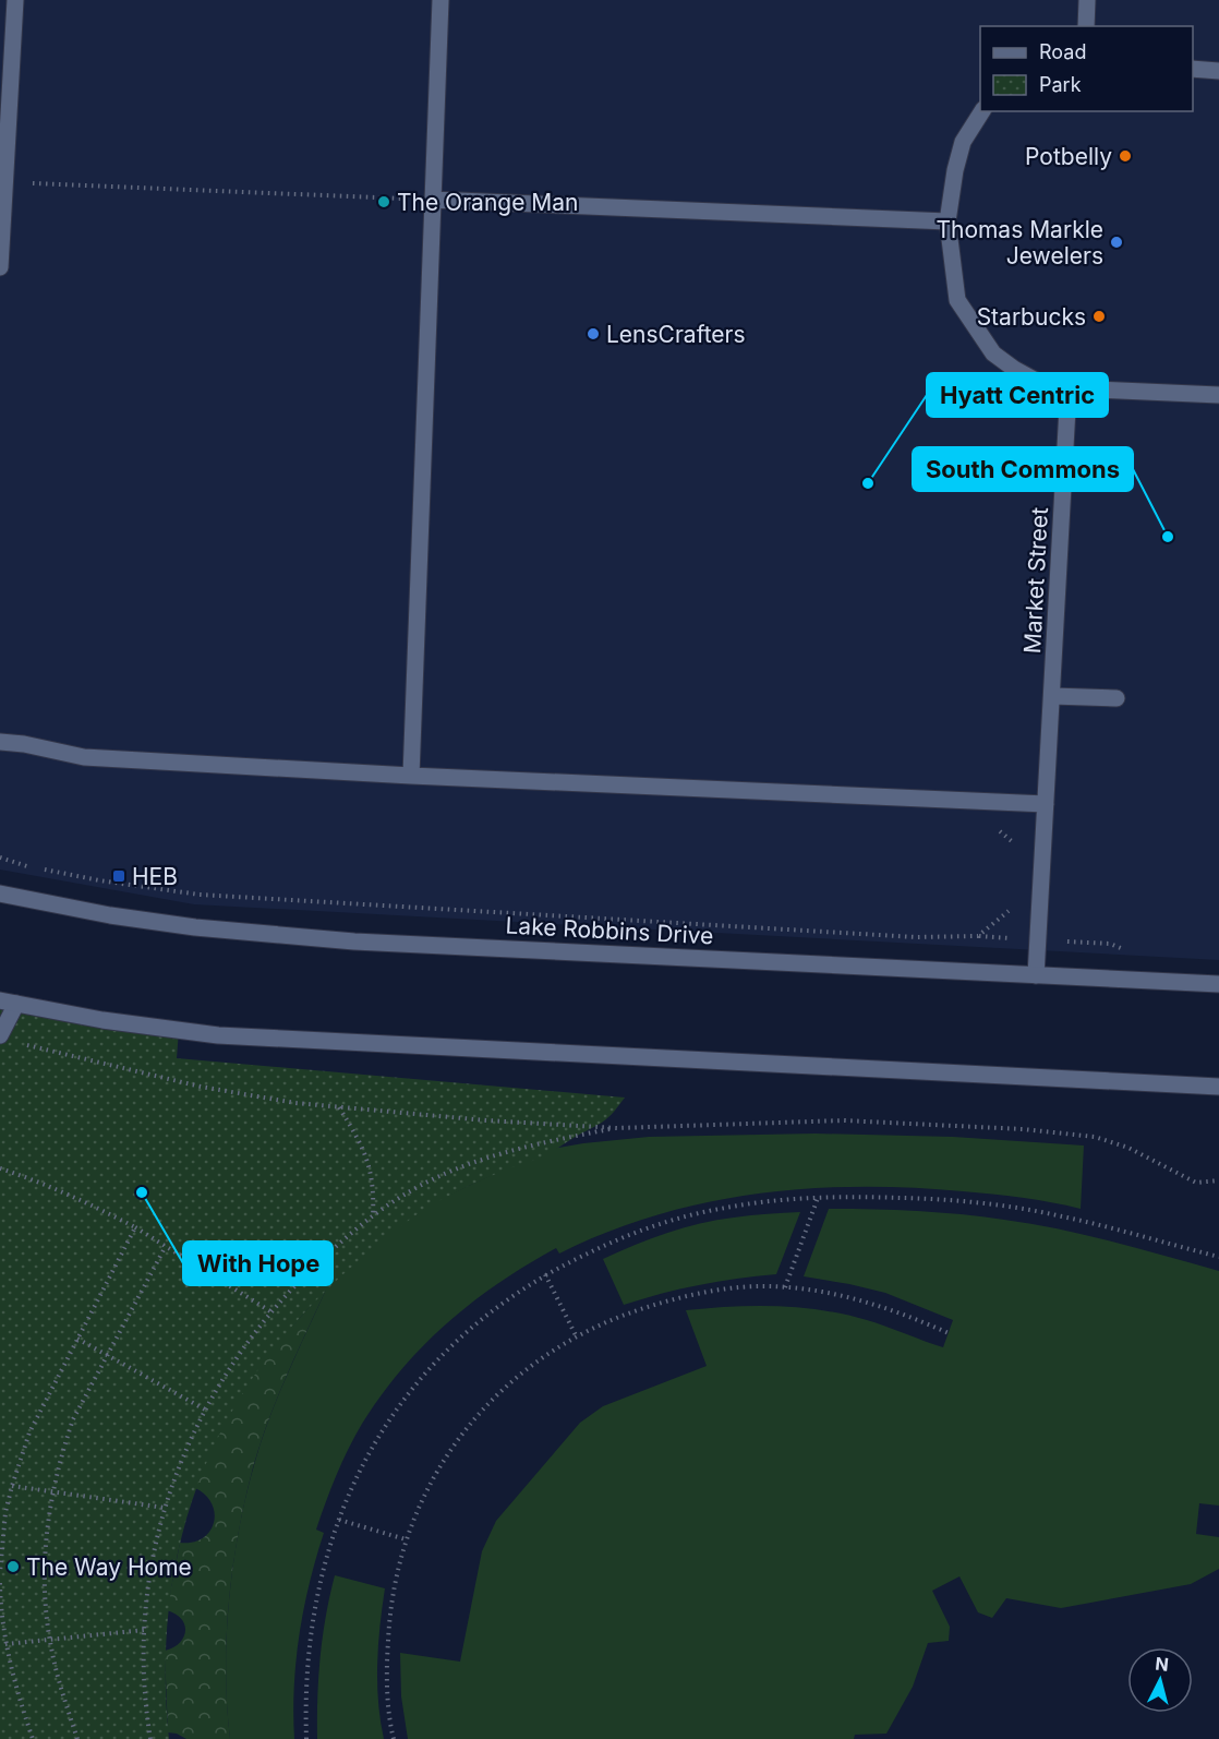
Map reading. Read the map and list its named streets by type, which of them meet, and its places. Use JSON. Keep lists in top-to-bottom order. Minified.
{"streets":{"street":["Market Street","Lake Robbins Drive"]},"crossings":[["Market Street","Lake Robbins Drive"]],"places":{"other":["Potbelly","The Orange Man","Thomas Markle Jewelers","Starbucks","LensCrafters","Hyatt Centric","South Commons","With Hope","The Way Home"],"transit":["HEB"]},"legend":["Road","Park"],"north":"top"}
